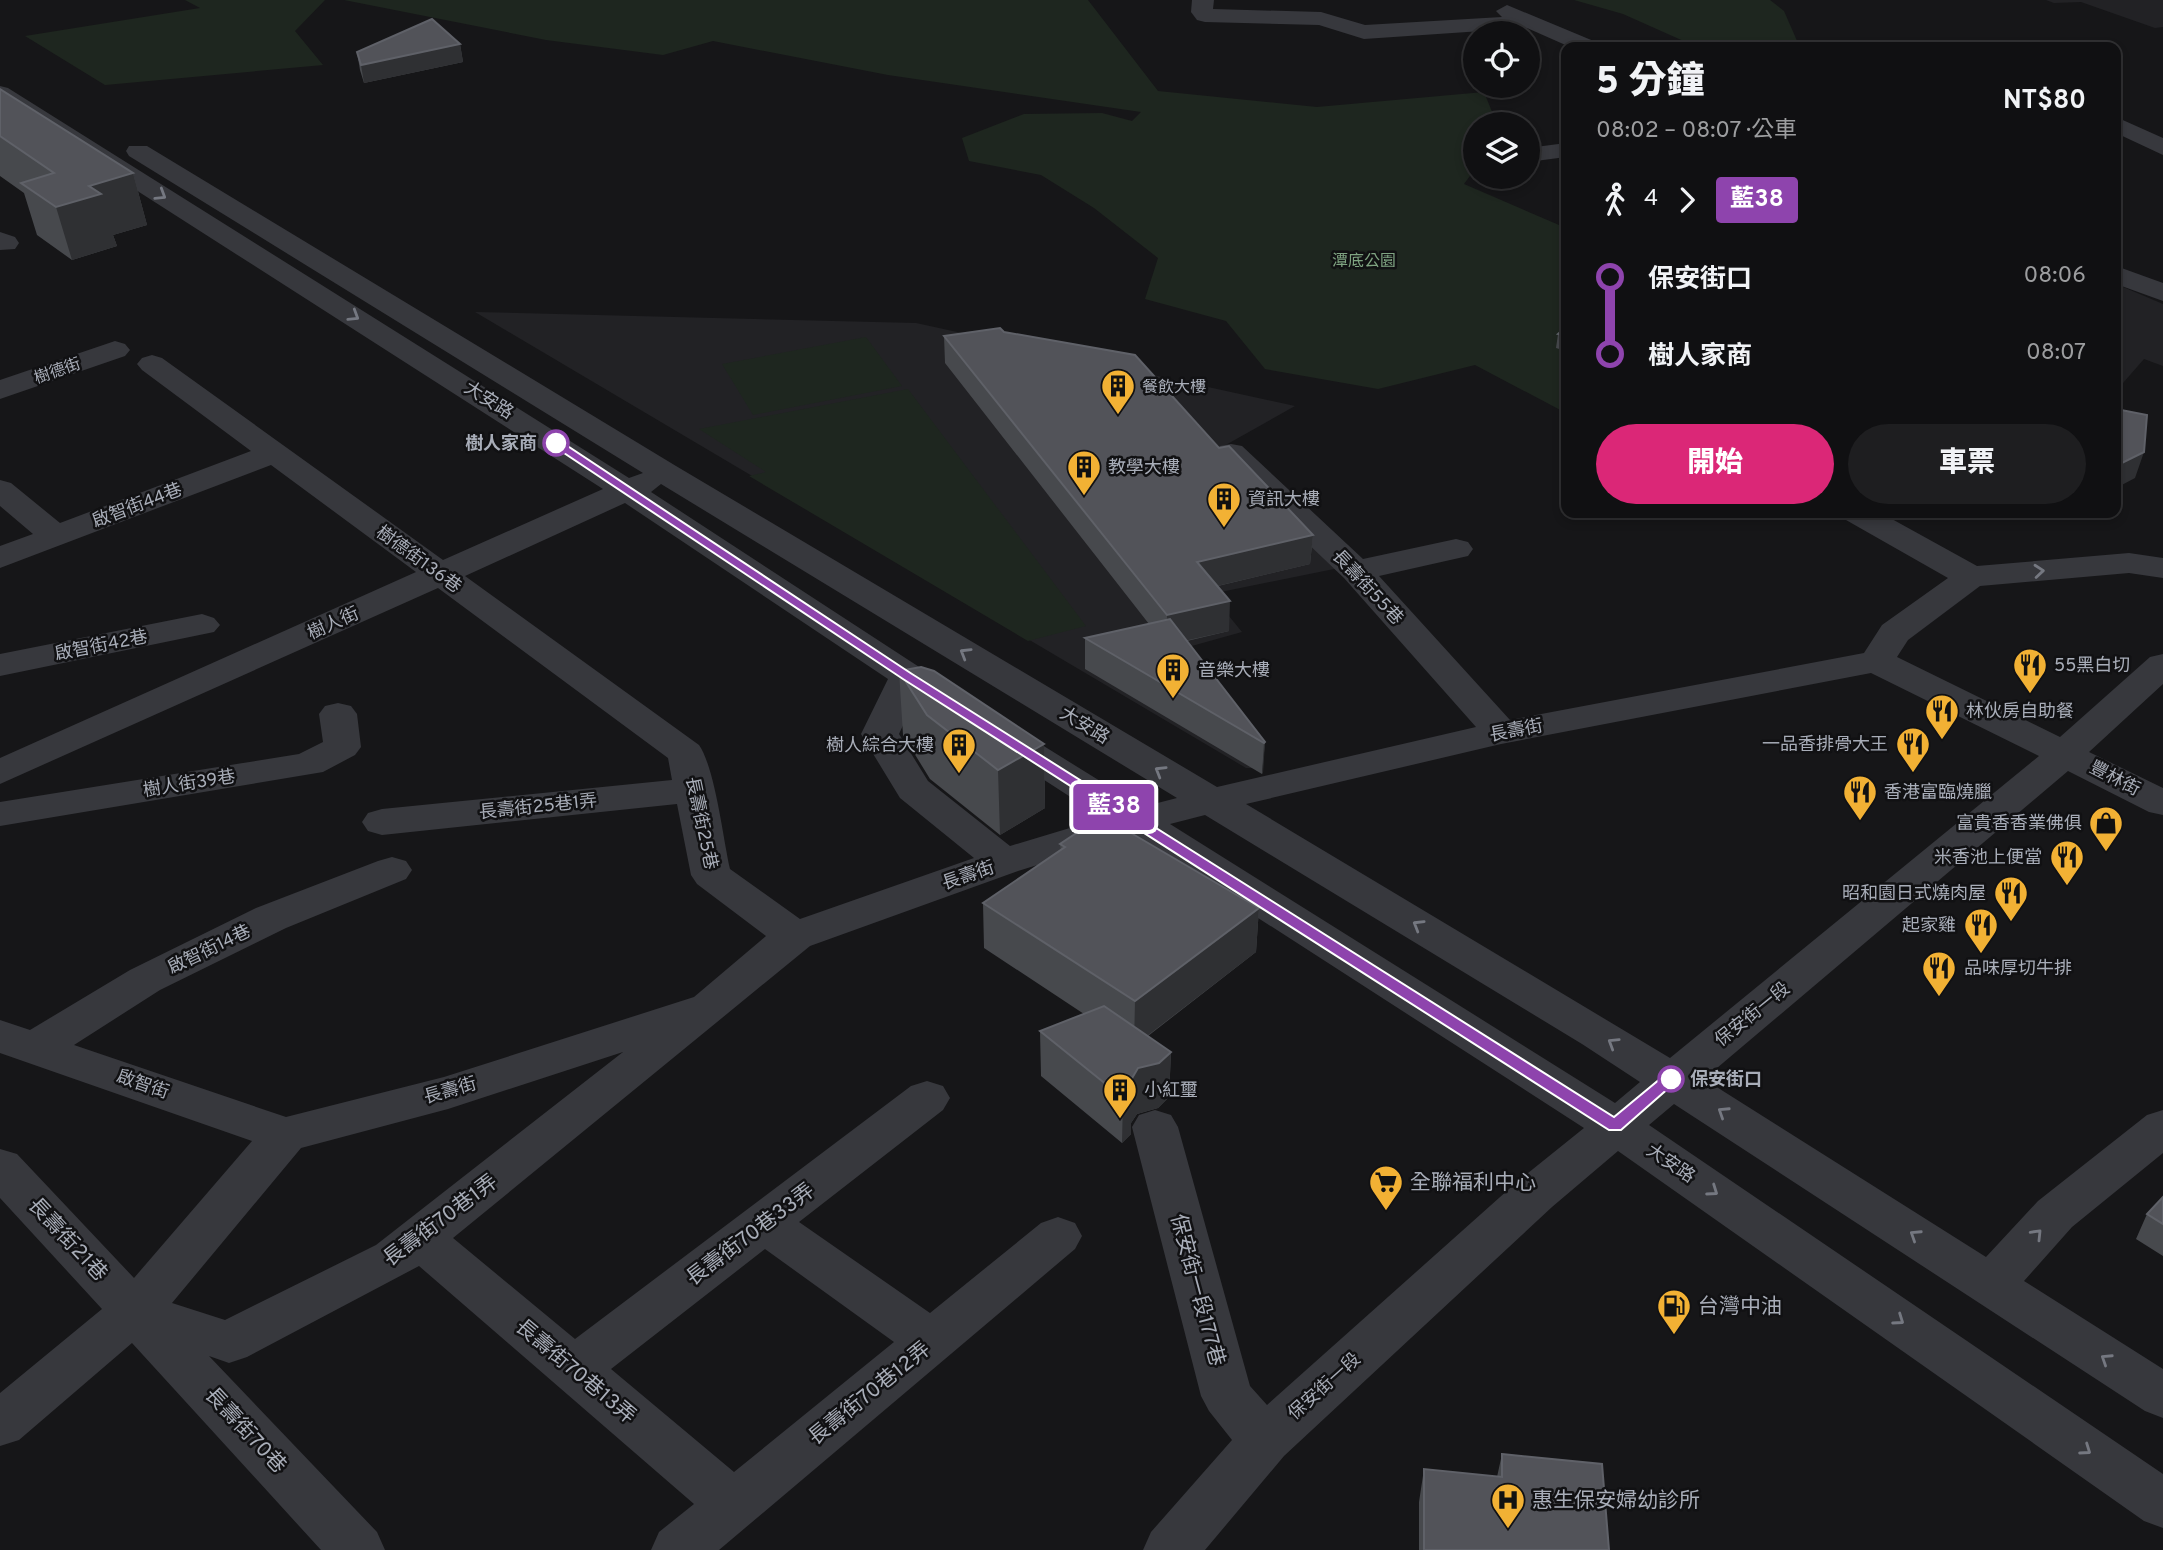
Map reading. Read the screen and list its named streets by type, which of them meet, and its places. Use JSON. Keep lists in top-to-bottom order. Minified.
{"streets":{"street":["樹德街","大安路","啟智街44巷","樹德街136巷","長壽街55巷","樹人街","啟智街42巷","長壽街","豐林街","樹人街39巷","長壽街25巷1弄","長壽街25巷","啟智街14巷","保安街一段","啟智街","長壽街70巷1弄","長壽街70巷33弄","長壽街21巷","保安街一段177巷","長壽街70巷13弄","長壽街70巷12弄","長壽街70巷"]},"crossings":[["大安路","樹人街"],["大安路","長壽街"],["大安路","保安街一段"],["啟智街44巷","樹德街136巷"],["樹德街136巷","樹人街"],["樹德街136巷","長壽街25巷1弄"],["樹德街136巷","長壽街25巷"],["長壽街55巷","長壽街"],["長壽街","長壽街25巷"],["長壽街","啟智街"],["長壽街","長壽街70巷1弄"],["豐林街","保安街一段"],["長壽街25巷1弄","長壽街25巷"],["啟智街14巷","啟智街"],["保安街一段","保安街一段177巷"],["長壽街70巷1弄","長壽街21巷"],["長壽街70巷1弄","長壽街70巷13弄"],["長壽街70巷1弄","長壽街70巷"],["長壽街70巷33弄","長壽街70巷13弄"],["長壽街21巷","長壽街70巷"],["長壽街70巷13弄","長壽街70巷12弄"]],"parks":["潭底公園"],"places":{"building":["餐飲大樓","教學大樓","資訊大樓","音樂大樓","樹人綜合大樓","小紅璽"],"other":["樹人家商","保安街口"],"restaurant":["55黑白切","林伙房自助餐","一品香排骨大王","香港富臨燒臘","米香池上便當","昭和園日式燒肉屋","起家雞","品味厚切牛排"],"shop":["富貴香香業佛俱"],"supermarket":["全聯福利中心"],"fuel station":["台灣中油"],"hospital":["惠生保安婦幼診所"]},"lines":["bus line 藍38"],"page":{"on_map":"藍38","heading":["5 分鐘","08:02 – 08:07 · 公車","NT$80"],"legs":["4","藍38"],"list":[{"name":"保安街口","value":"08:06"},{"name":"樹人家商","value":"08:07"}],"buttons":["開始","車票"]}}
